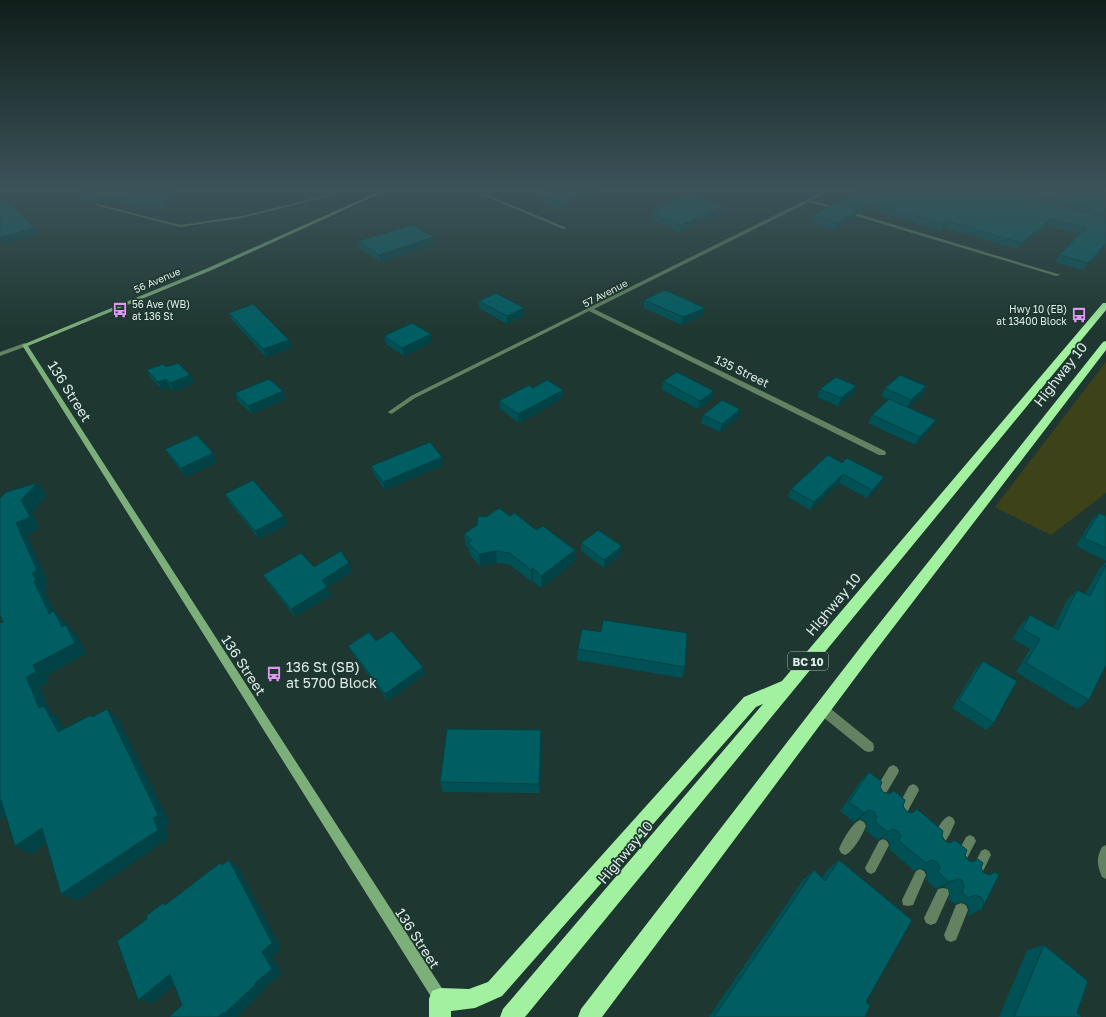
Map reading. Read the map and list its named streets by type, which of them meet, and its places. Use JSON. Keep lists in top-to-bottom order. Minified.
{"streets":{"highway":["Highway 10","BC 10"],"street":["56 Avenue","57 Avenue","135 Street","136 Street"]},"crossings":[["56 Avenue","136 Street"],["57 Avenue","135 Street"]],"places":{"bus stop":["56 Ave (WB) at 136 St","Hwy 10 (EB) at 13400 Block","136 St (SB) at 5700 Block"]}}
